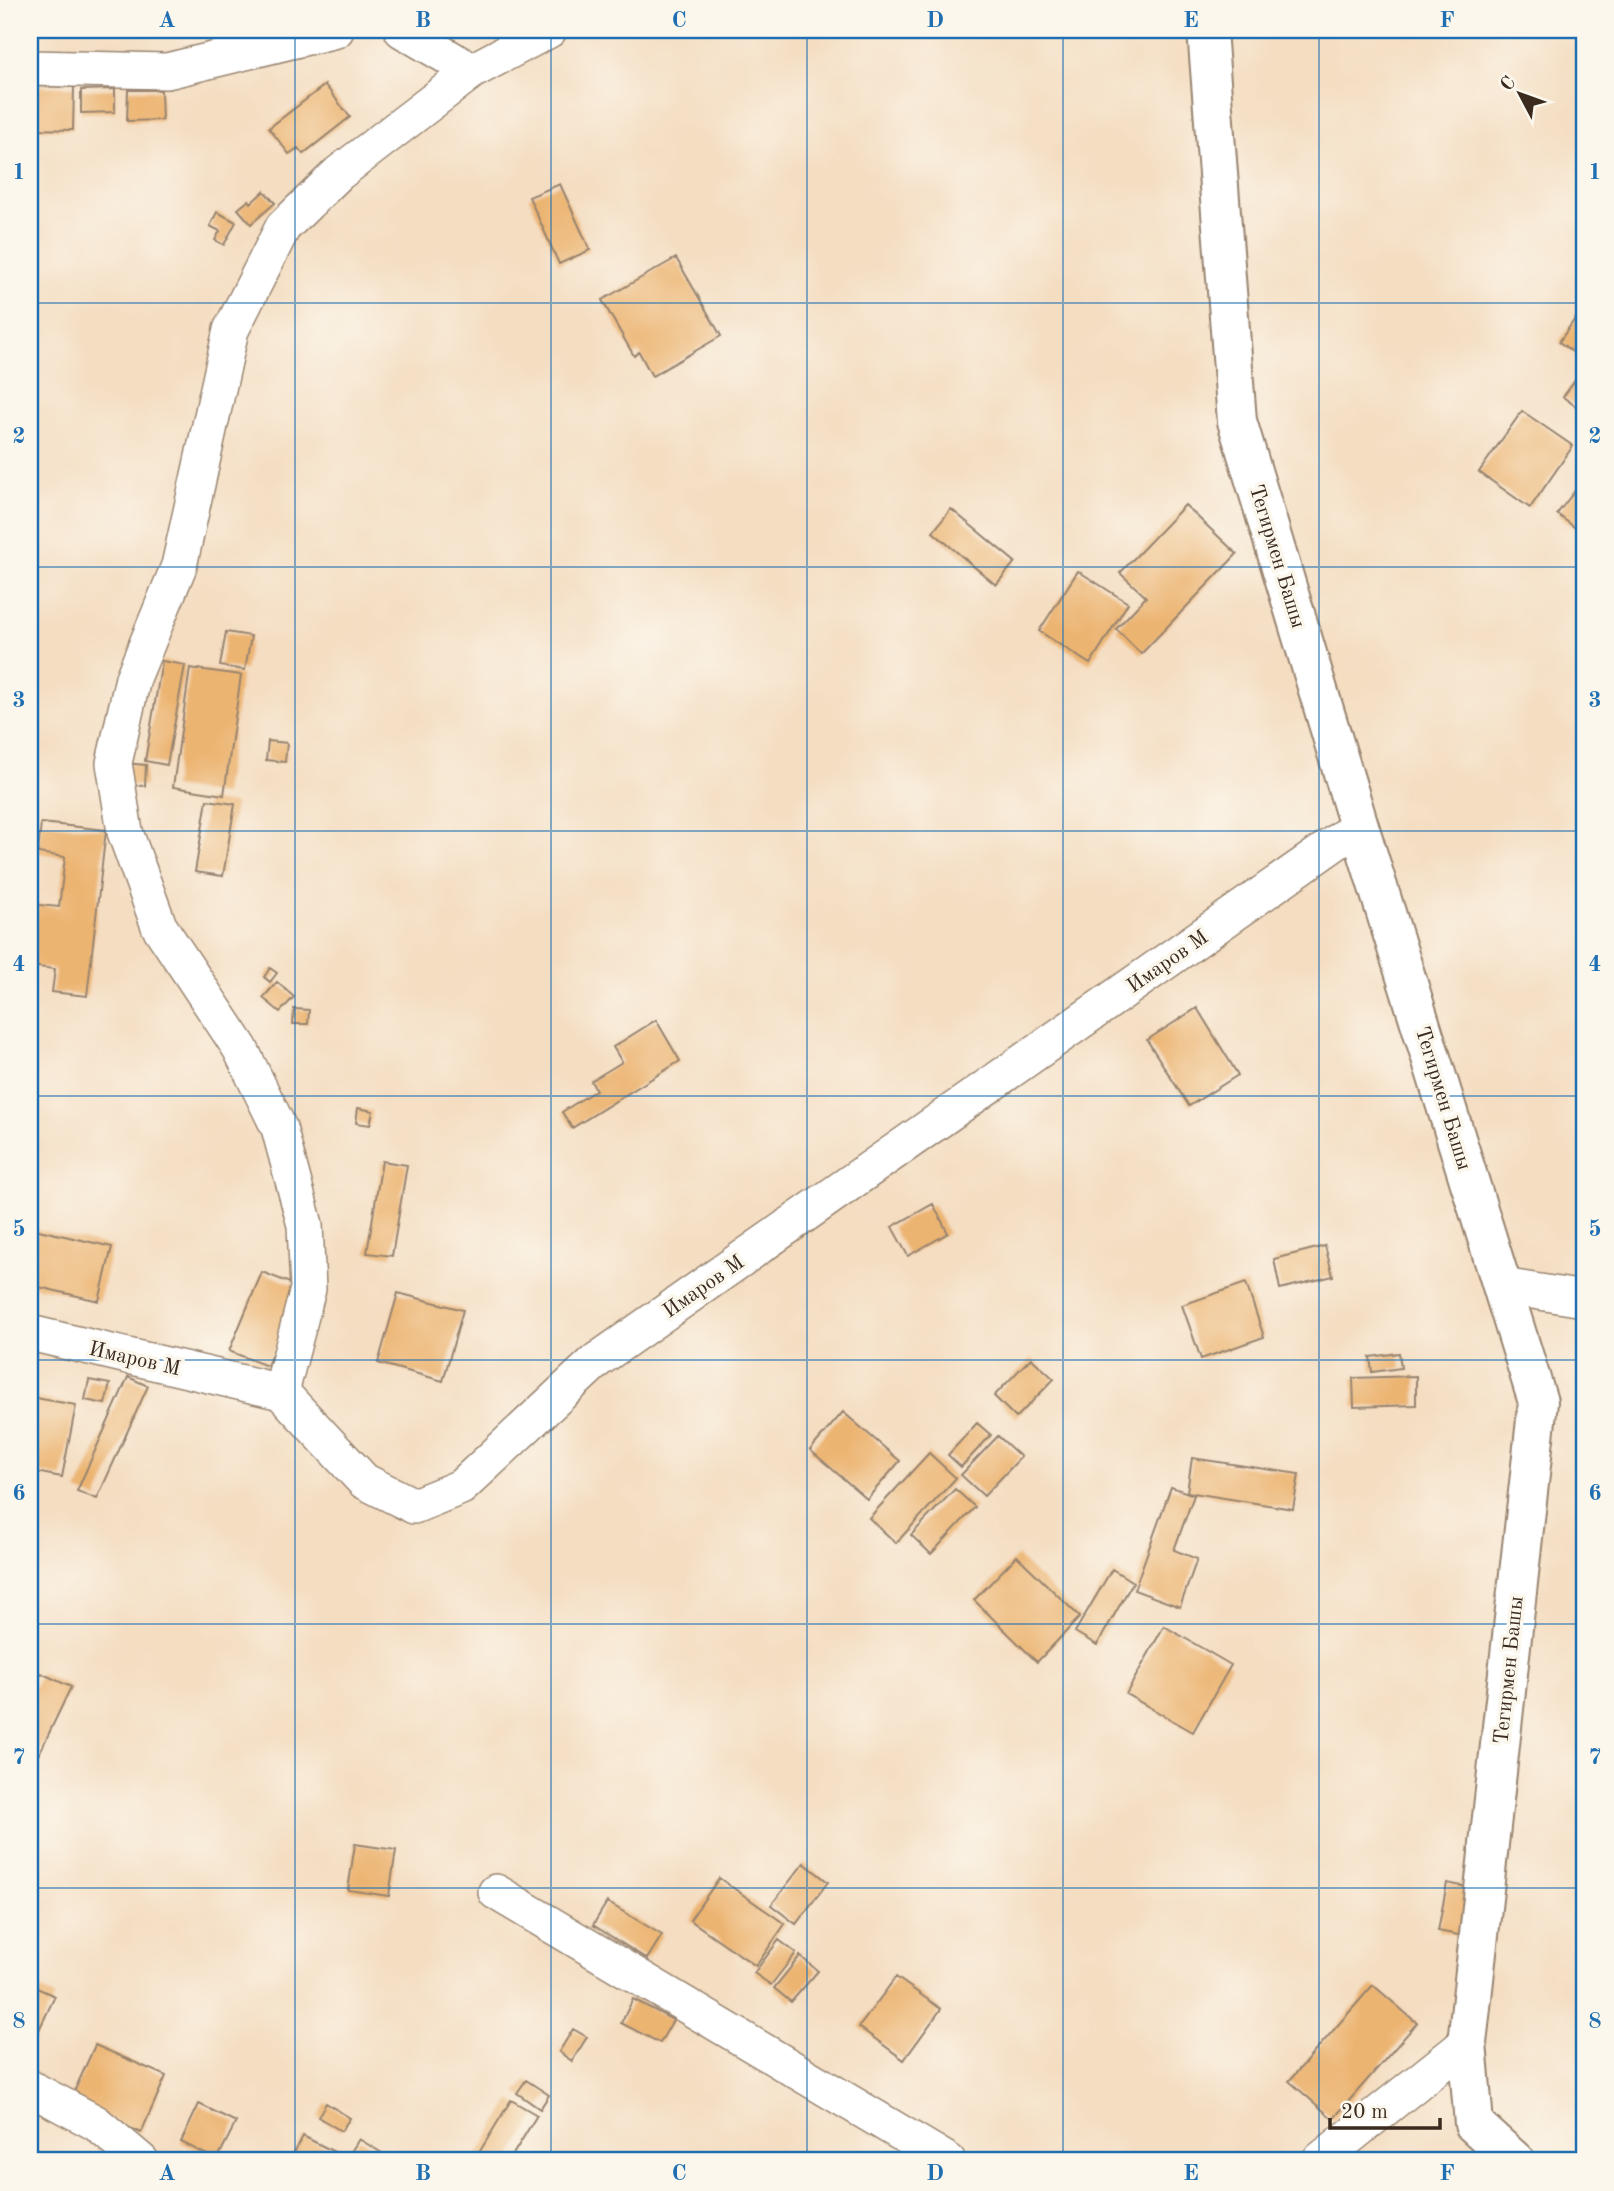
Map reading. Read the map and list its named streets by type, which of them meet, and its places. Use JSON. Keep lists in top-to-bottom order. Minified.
{"streets":{"street":["Тегирмен Башы","Имаров М"]},"crossings":[["Тегирмен Башы","Имаров М"]],"scale_bar":"20 m","north":"top left","grid":{"columns":["A","B","C","D","E","F"],"rows":["1","2","3","4","5","6","7","8"]}}
